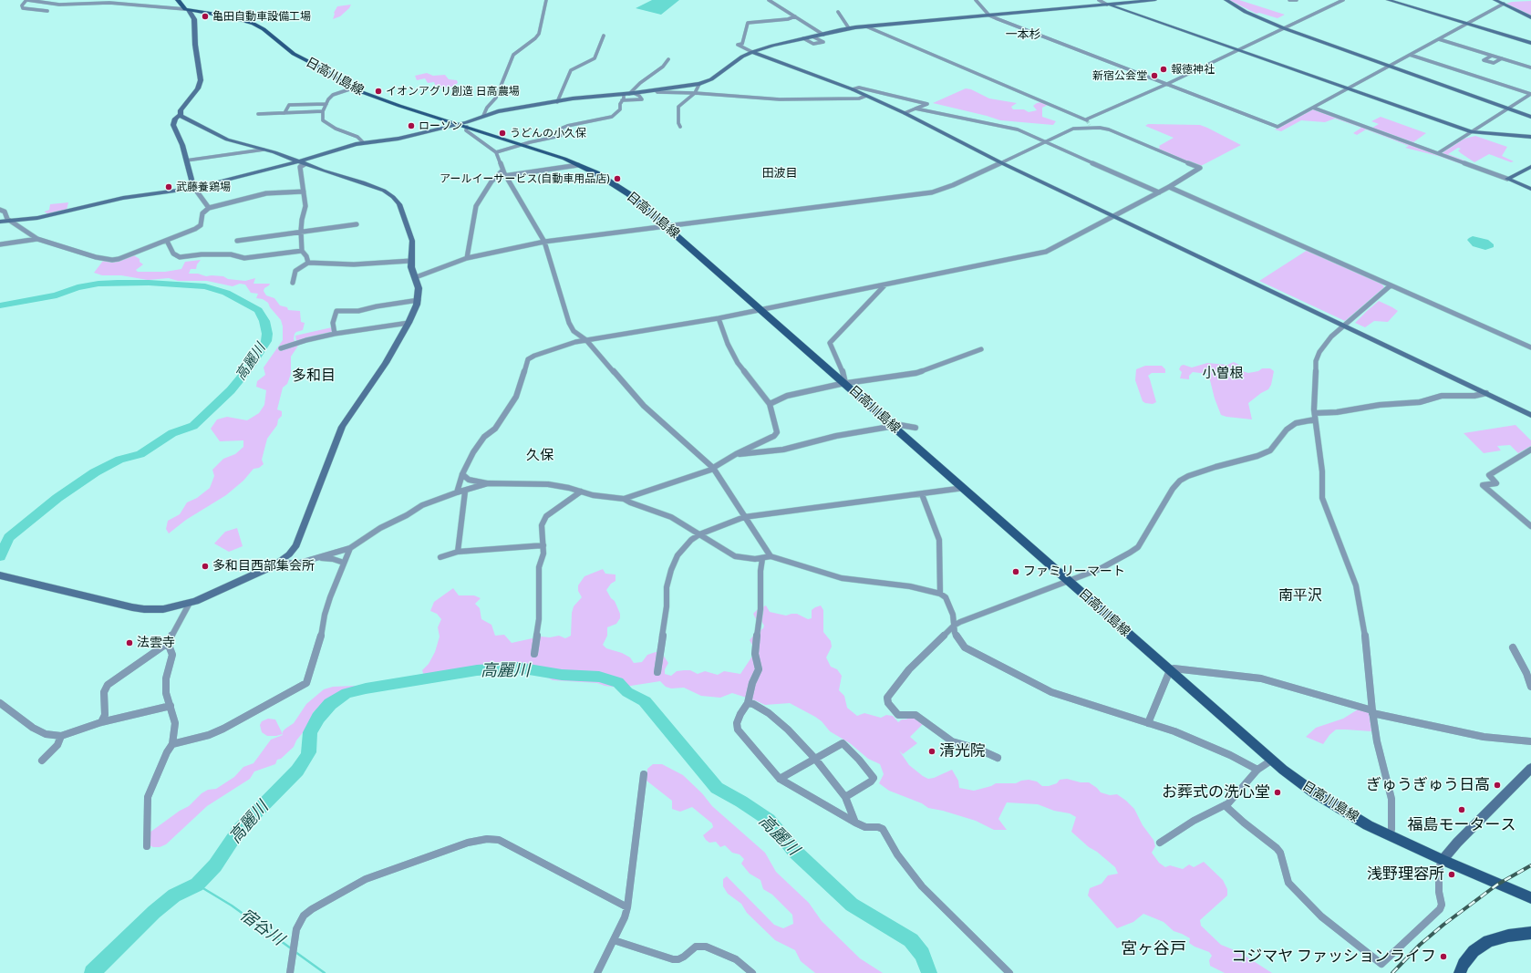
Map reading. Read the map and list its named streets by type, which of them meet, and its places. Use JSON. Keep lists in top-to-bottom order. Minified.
{"streets":{"main road":["日高川島線"]},"districts":["一本杉","田波目","小曽根","多和目","久保","南平沢","宮ヶ谷戸"],"water":["高麗川","宿谷川"],"places":["亀田自動車設備工場","報徳神社","新宿公会堂","イオンアグリ創造 日高農場","ローソン","うどんの小久保","アールイーサービス(自動車用品店)","武藤養鶏場","多和目西部集会所","ファミリーマート","法雲寺","清光院","ぎゅうぎゅう日高","お葬式の洗心堂","福島モータース","浅野理容所","コジマヤ ファッションライフ"]}
